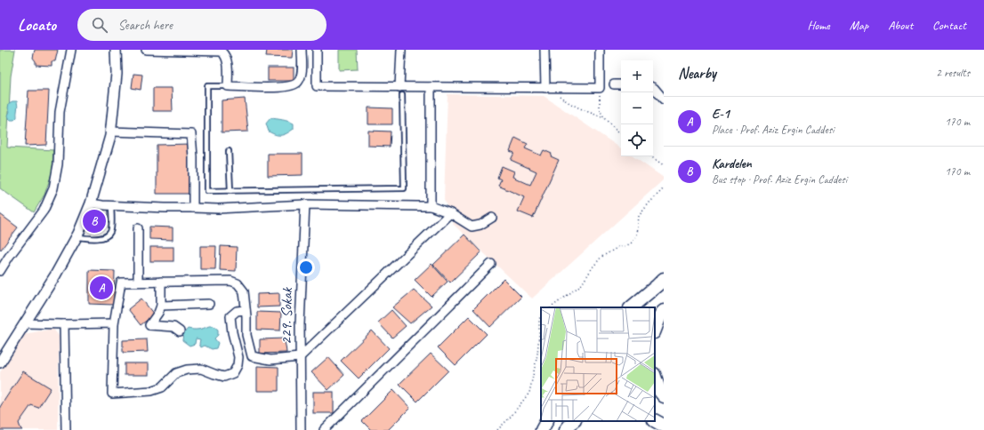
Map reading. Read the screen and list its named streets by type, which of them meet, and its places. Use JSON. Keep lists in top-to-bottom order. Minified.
{"streets":{"street":["229. Sokak"]},"page":{"header":"Locato","search":"Search here","nav":["Home","Map","About","Contact"],"heading":["Nearby","2 results"],"map_buttons":["+","−"],"list":[{"mark":"A","name":"E-1","note":"Place · Prof. Aziz Ergin Caddesi","value":"170 m"},{"mark":"B","name":"Kardelen","note":"Bus stop · Prof. Aziz Ergin Caddesi","value":"170 m"}],"pins":["B","A"]}}
